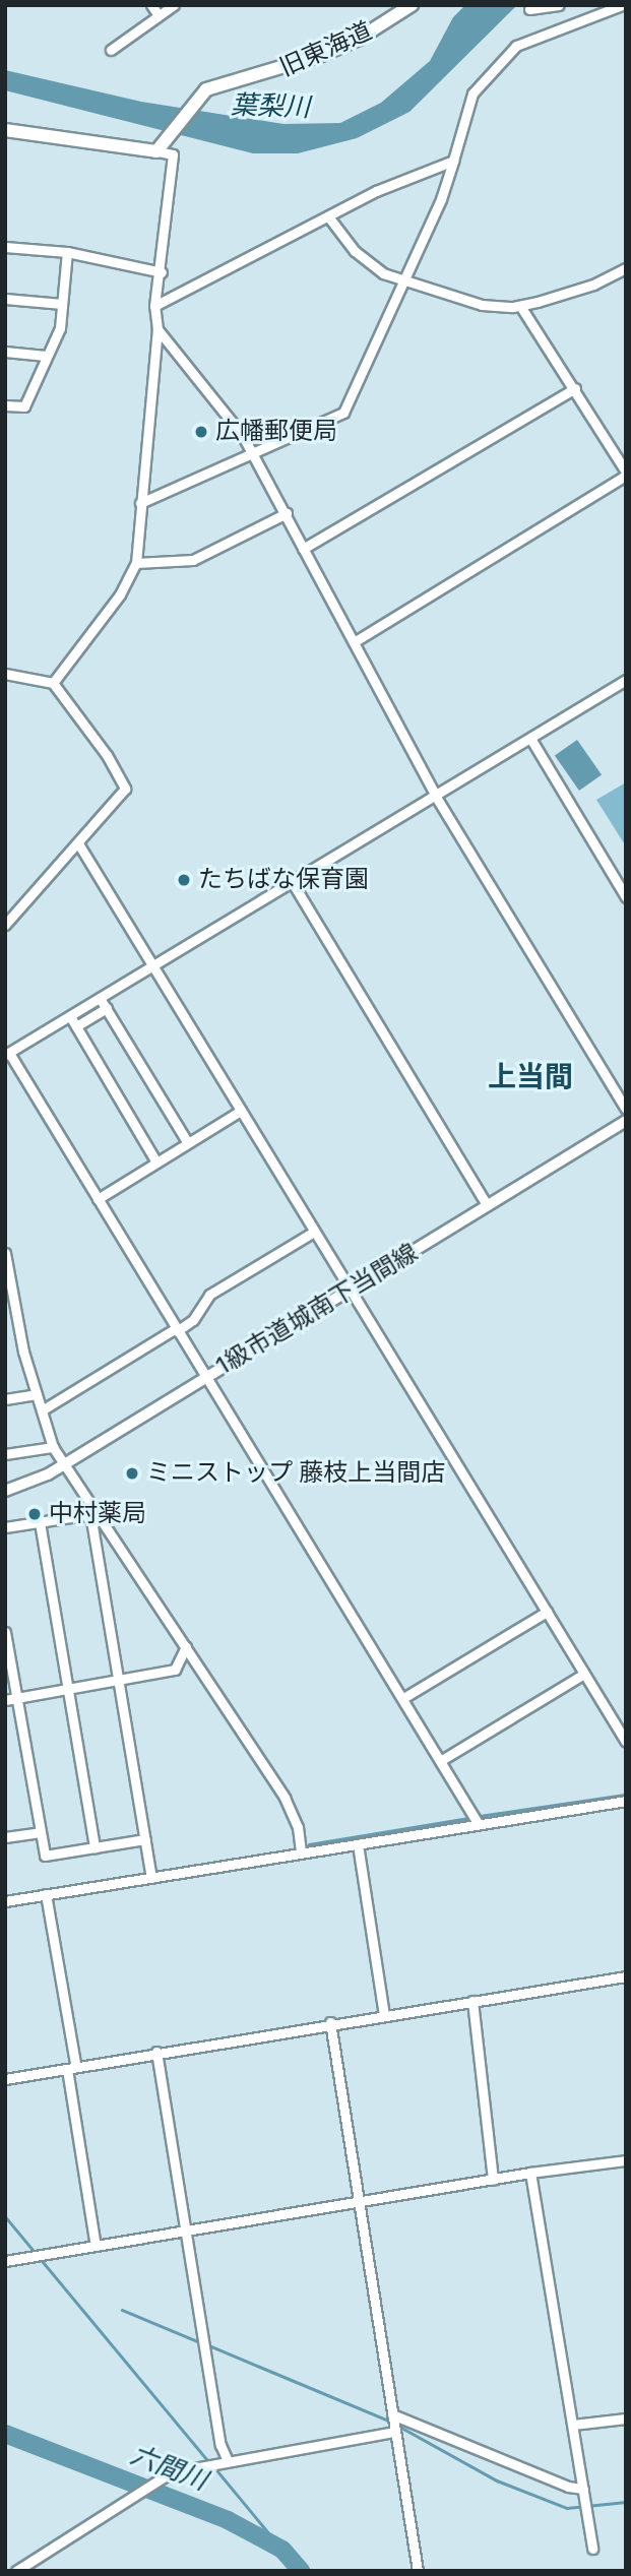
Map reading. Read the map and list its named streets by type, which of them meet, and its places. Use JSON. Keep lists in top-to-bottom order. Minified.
{"streets":{"main road":["旧東海道"],"street":["1級市道城南下当間線"]},"districts":["上当間"],"water":["葉梨川","六間川"],"places":["広幡郵便局","たちばな保育園","ミニストップ 藤枝上当間店","中村薬局"]}
